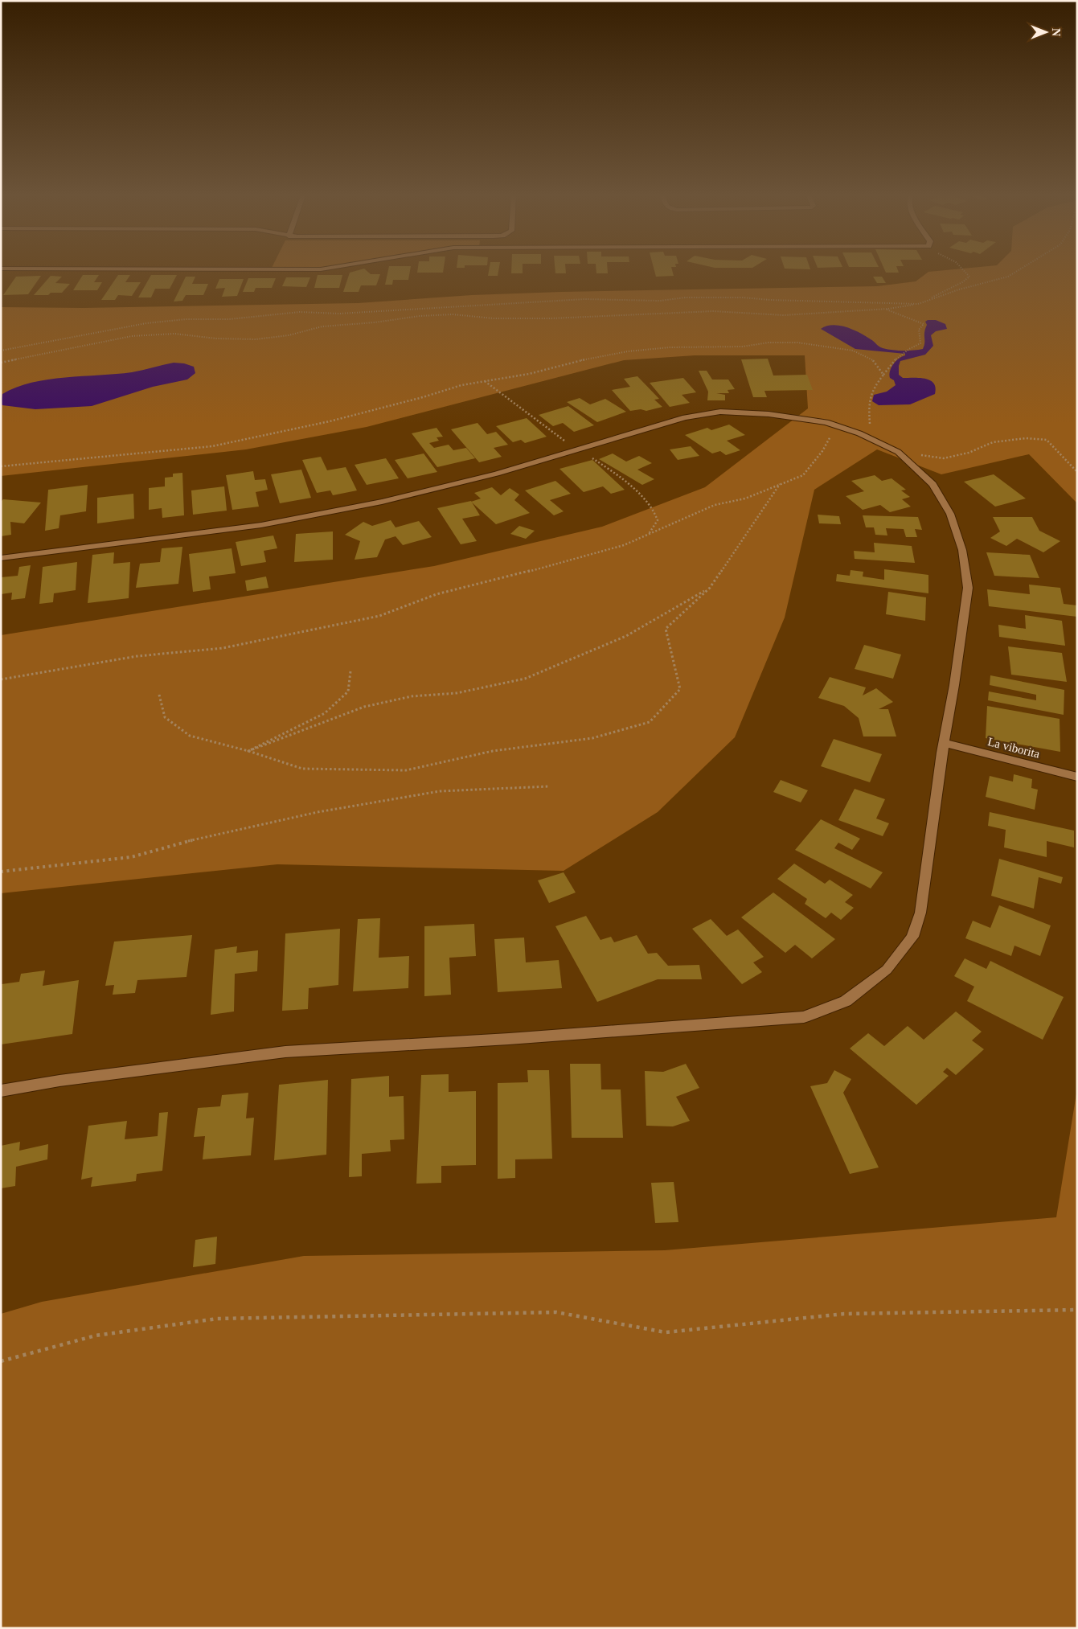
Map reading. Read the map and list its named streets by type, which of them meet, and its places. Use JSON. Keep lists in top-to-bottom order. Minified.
{"streets":{"street":["La viborita"]},"north":"right"}
